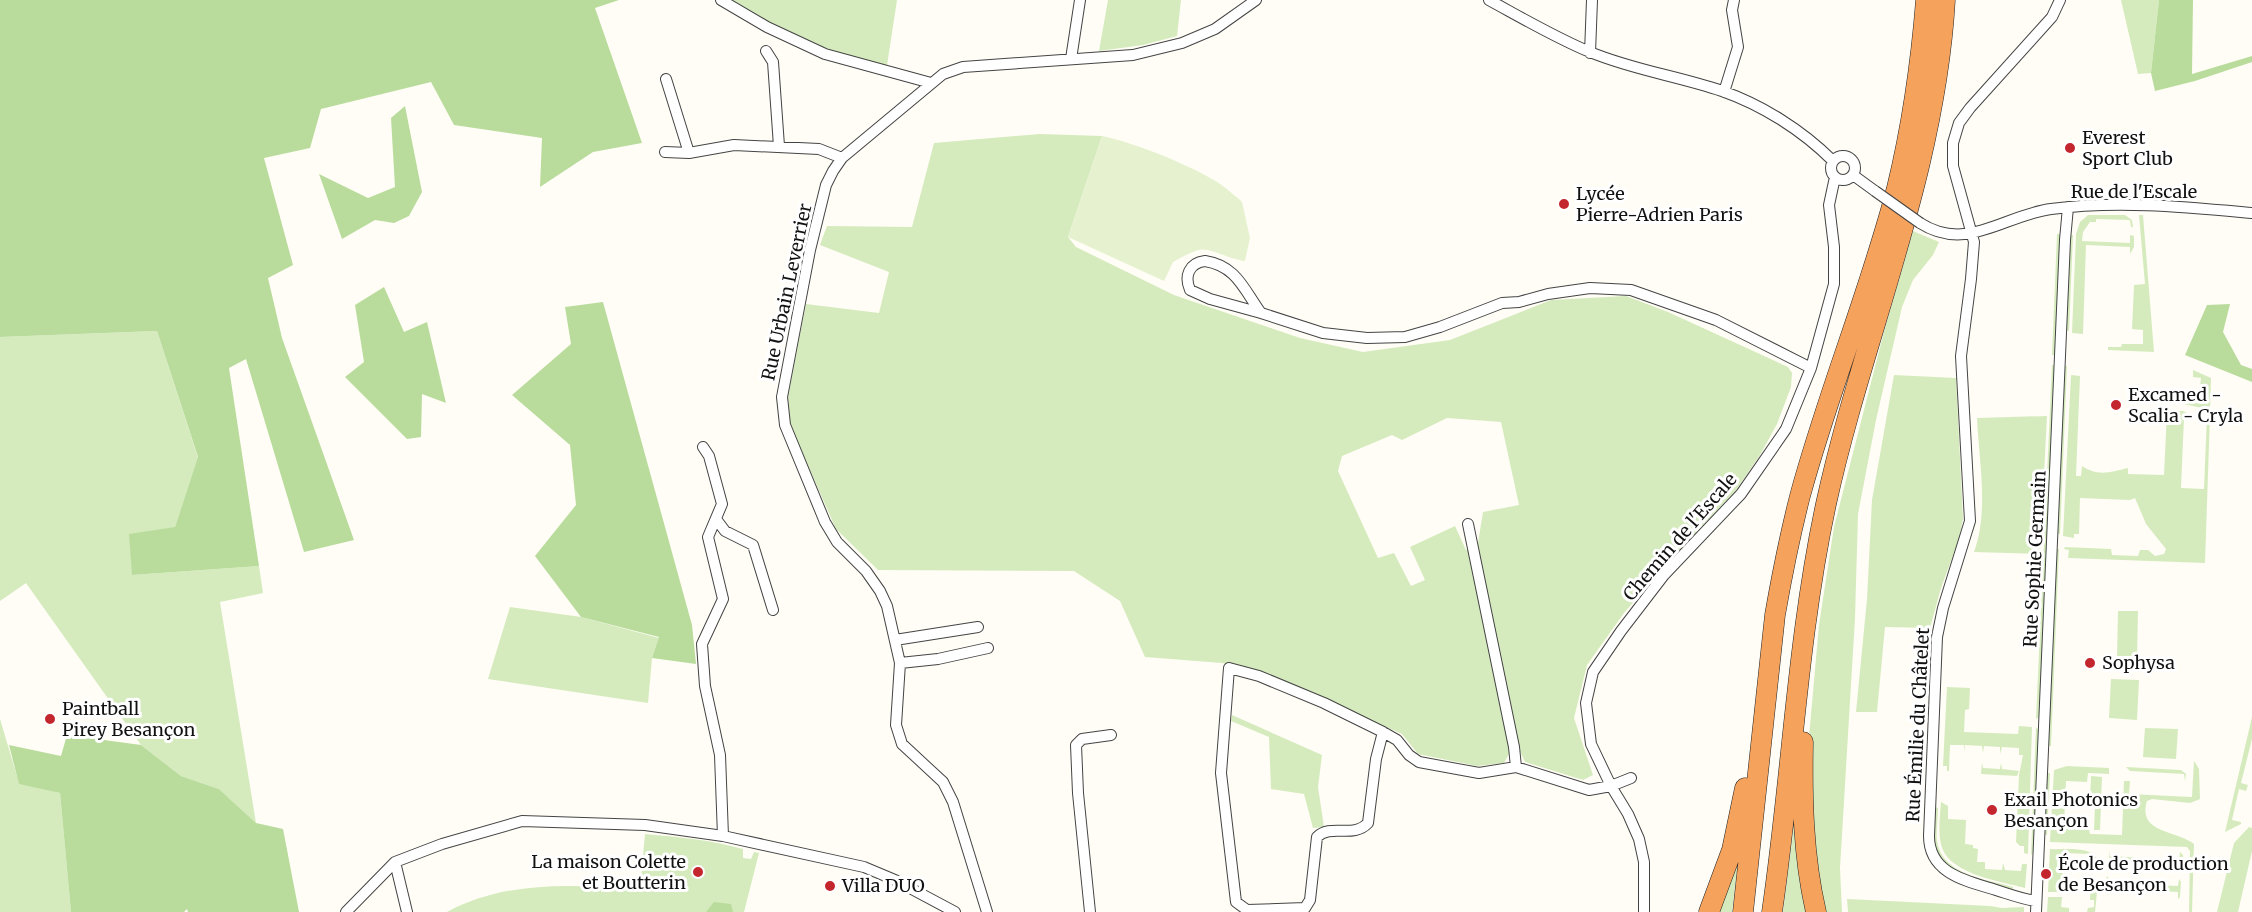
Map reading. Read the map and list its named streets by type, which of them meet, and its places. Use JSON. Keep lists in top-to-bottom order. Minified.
{"streets":{"street":["Rue de l'Escale","Rue Urbain Leverrier","Chemin de l'Escale","Rue Sophie Germain","Rue Émilie du Châtelet"]},"crossings":[["Rue de l'Escale","Chemin de l'Escale"],["Rue de l'Escale","Rue Sophie Germain"],["Rue de l'Escale","Rue Émilie du Châtelet"],["Rue Sophie Germain","Rue Émilie du Châtelet"]],"places":["Everest Sport Club","Lycée Pierre-Adrien Paris","Excamed - Scalia - Cryla","Sophysa","Paintball Pirey Besançon","Exail Photonics Besançon","La maison Colette et Boutterin","École de production de Besançon","Villa DUO"]}
